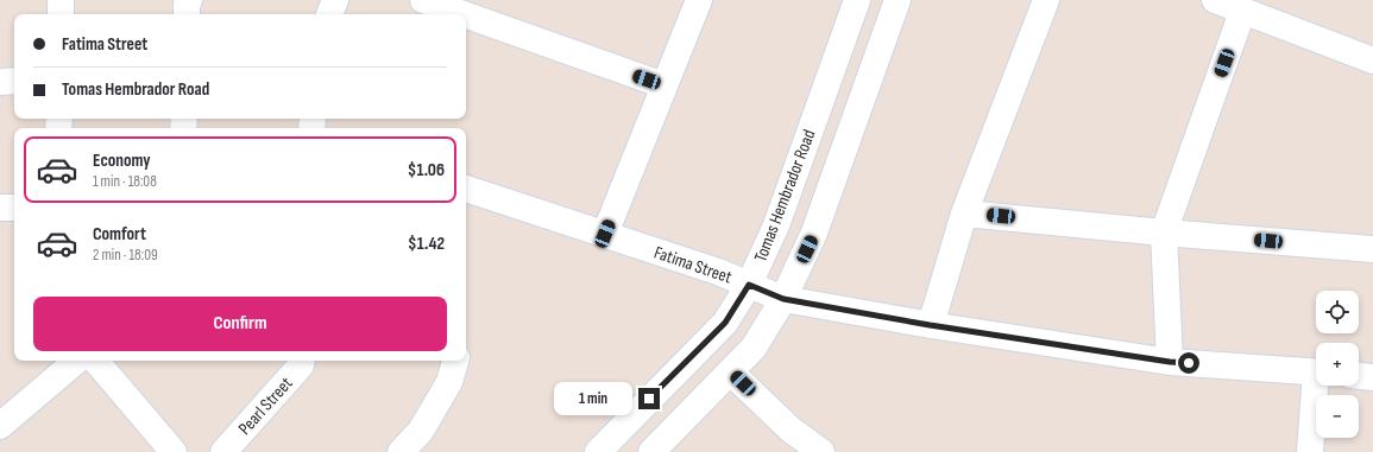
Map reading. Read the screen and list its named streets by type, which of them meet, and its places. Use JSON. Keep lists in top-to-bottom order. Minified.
{"streets":{"street":["Tomas Hembrador Road","Fatima Street","Pearl Street"]},"crossings":[["Tomas Hembrador Road","Fatima Street"]],"page":{"banner":["Fatima Street","Tomas Hembrador Road"],"list":[{"name":"Economy","note":"1 min · 18:08","value":"$1.06"},{"name":"Comfort","note":"2 min · 18:09","value":"$1.42"}],"buttons":"Confirm","map_buttons":["+","−"],"bubble":"1 min"}}
